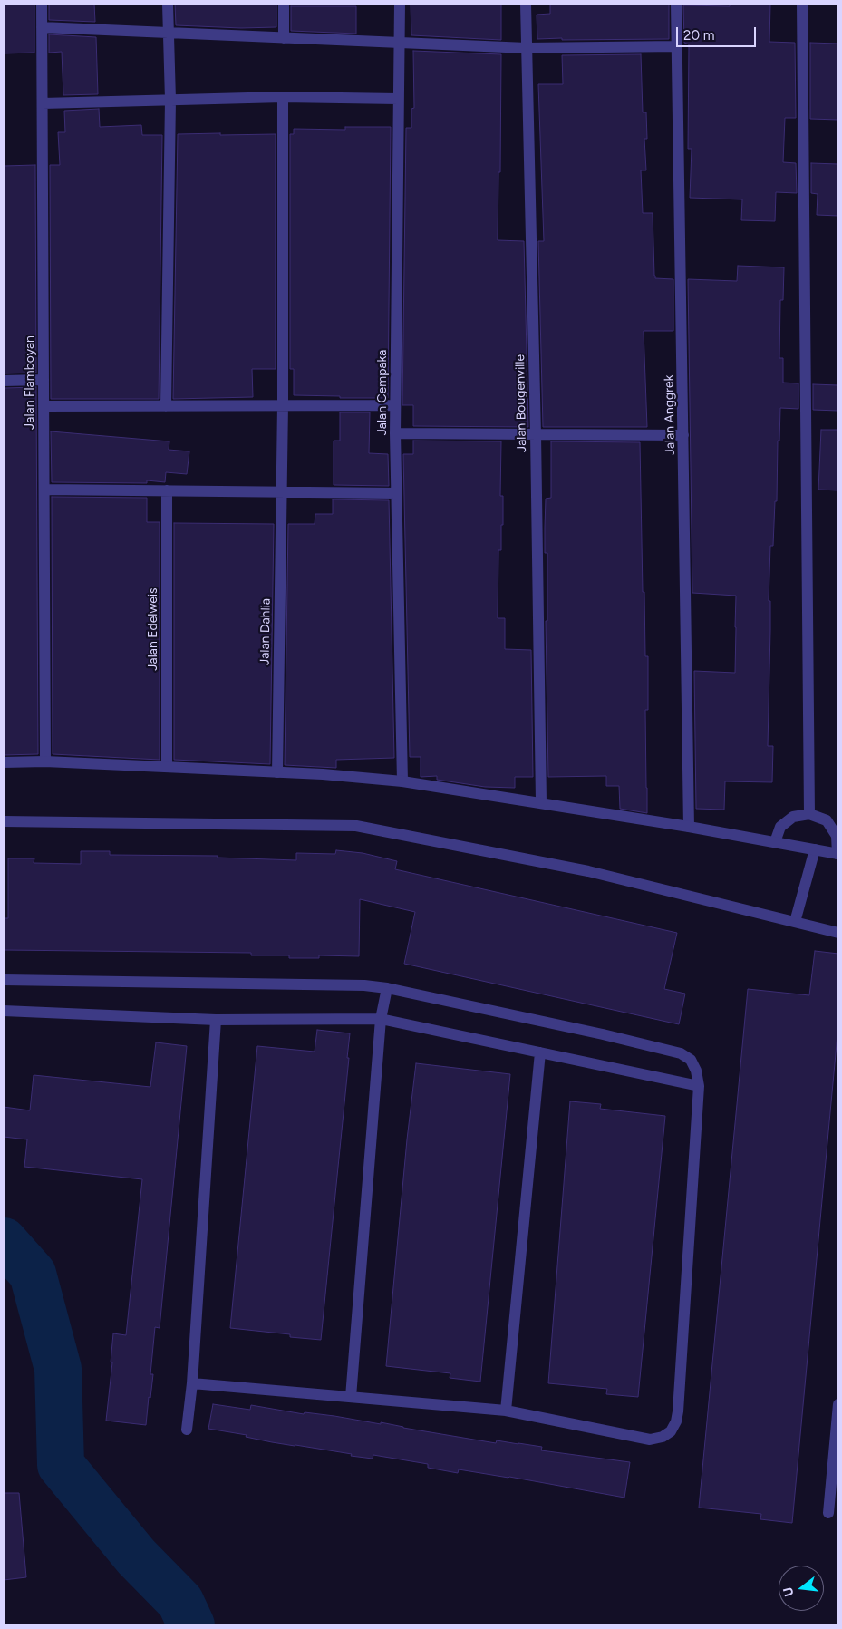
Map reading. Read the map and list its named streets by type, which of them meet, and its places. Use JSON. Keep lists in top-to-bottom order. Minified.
{"streets":{"street":["Jalan Flamboyan","Jalan Cempaka","Jalan Bougenville","Jalan Anggrek","Jalan Edelweis","Jalan Dahlia"]},"scale_bar":"20 m","north":"left"}
